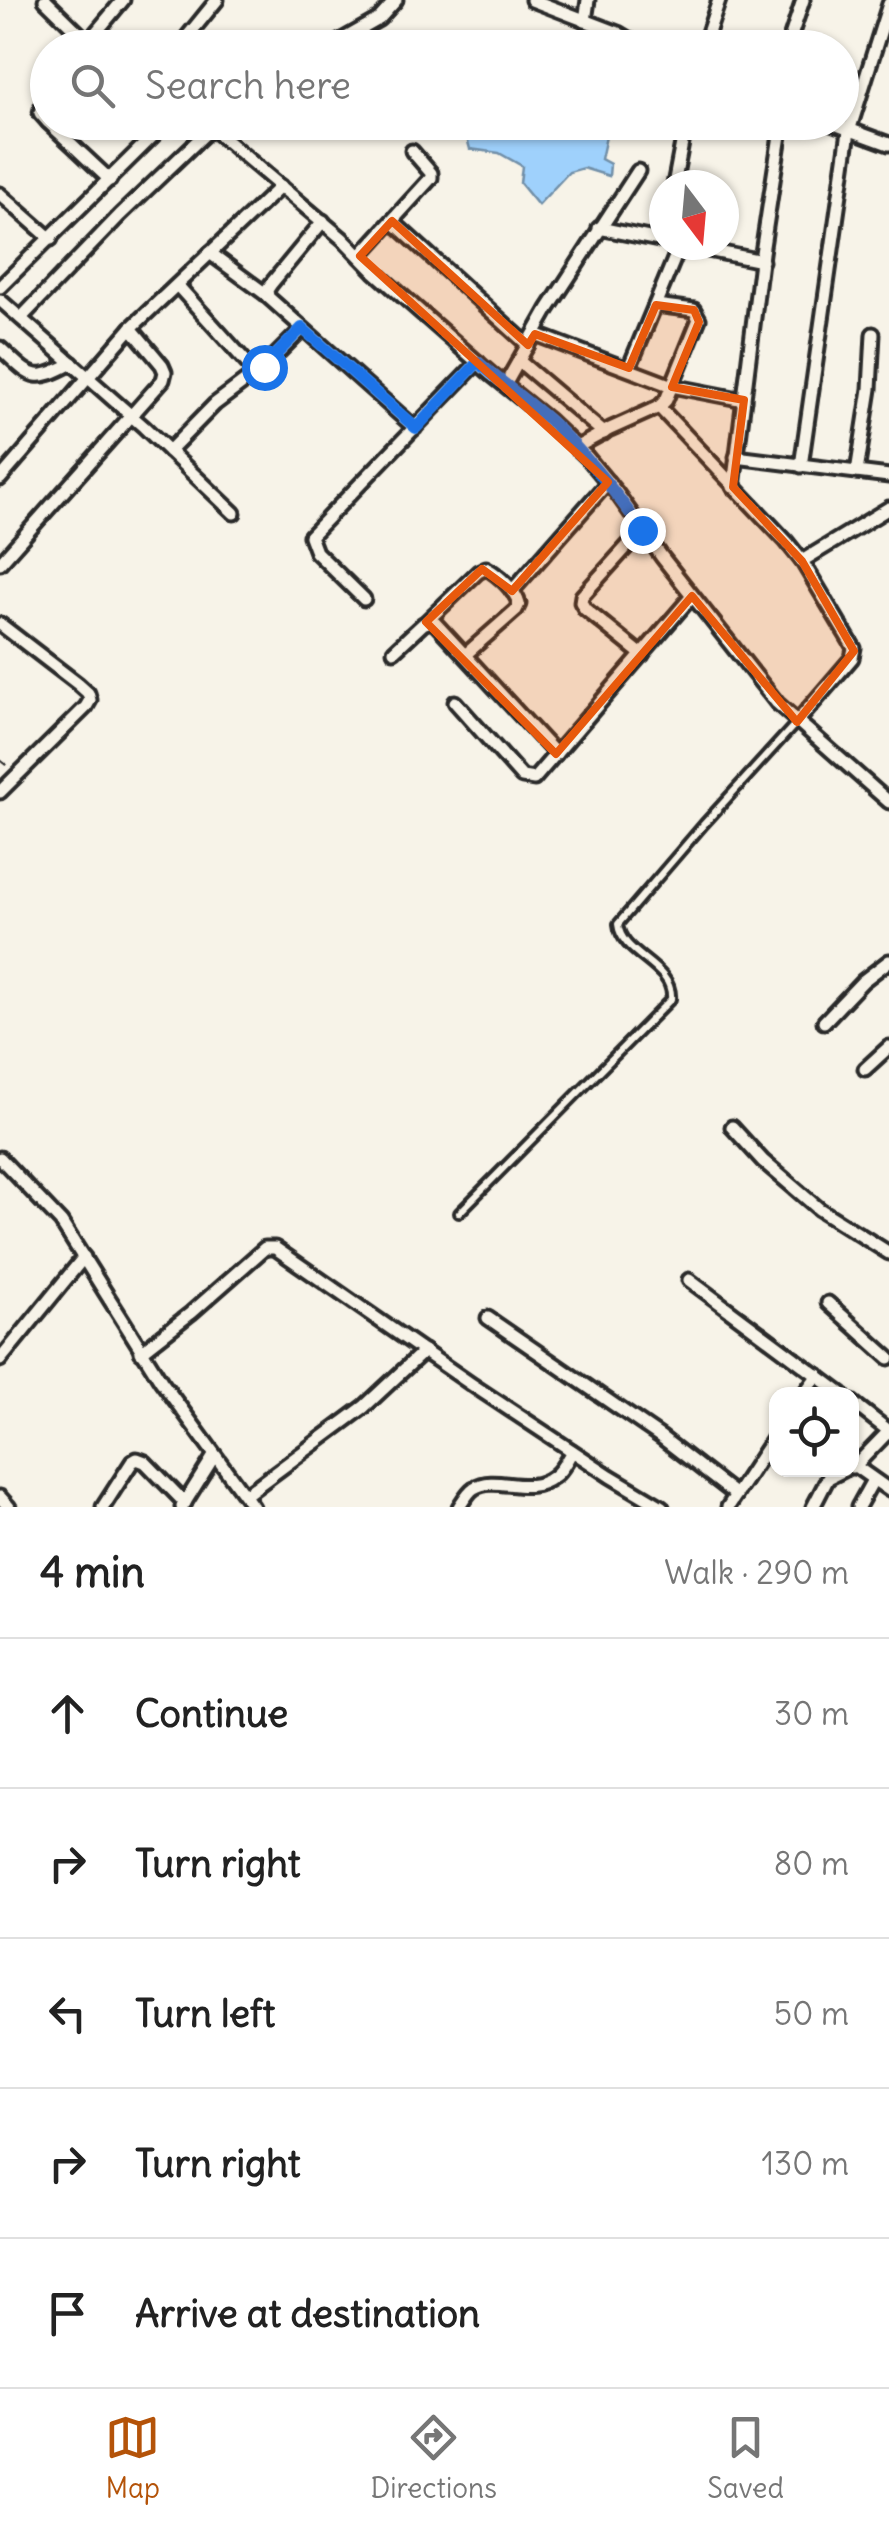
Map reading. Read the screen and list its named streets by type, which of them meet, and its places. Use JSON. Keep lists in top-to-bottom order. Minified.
{"north":"bottom","page":{"search":"Search here","heading":["4 min","Walk · 290 m"],"list":[["Continue","30 m"],["Turn right","80 m"],["Turn left","50 m"],["Turn right","130 m"],"Arrive at destination"],"nav":["Map","Directions","Saved"]}}
